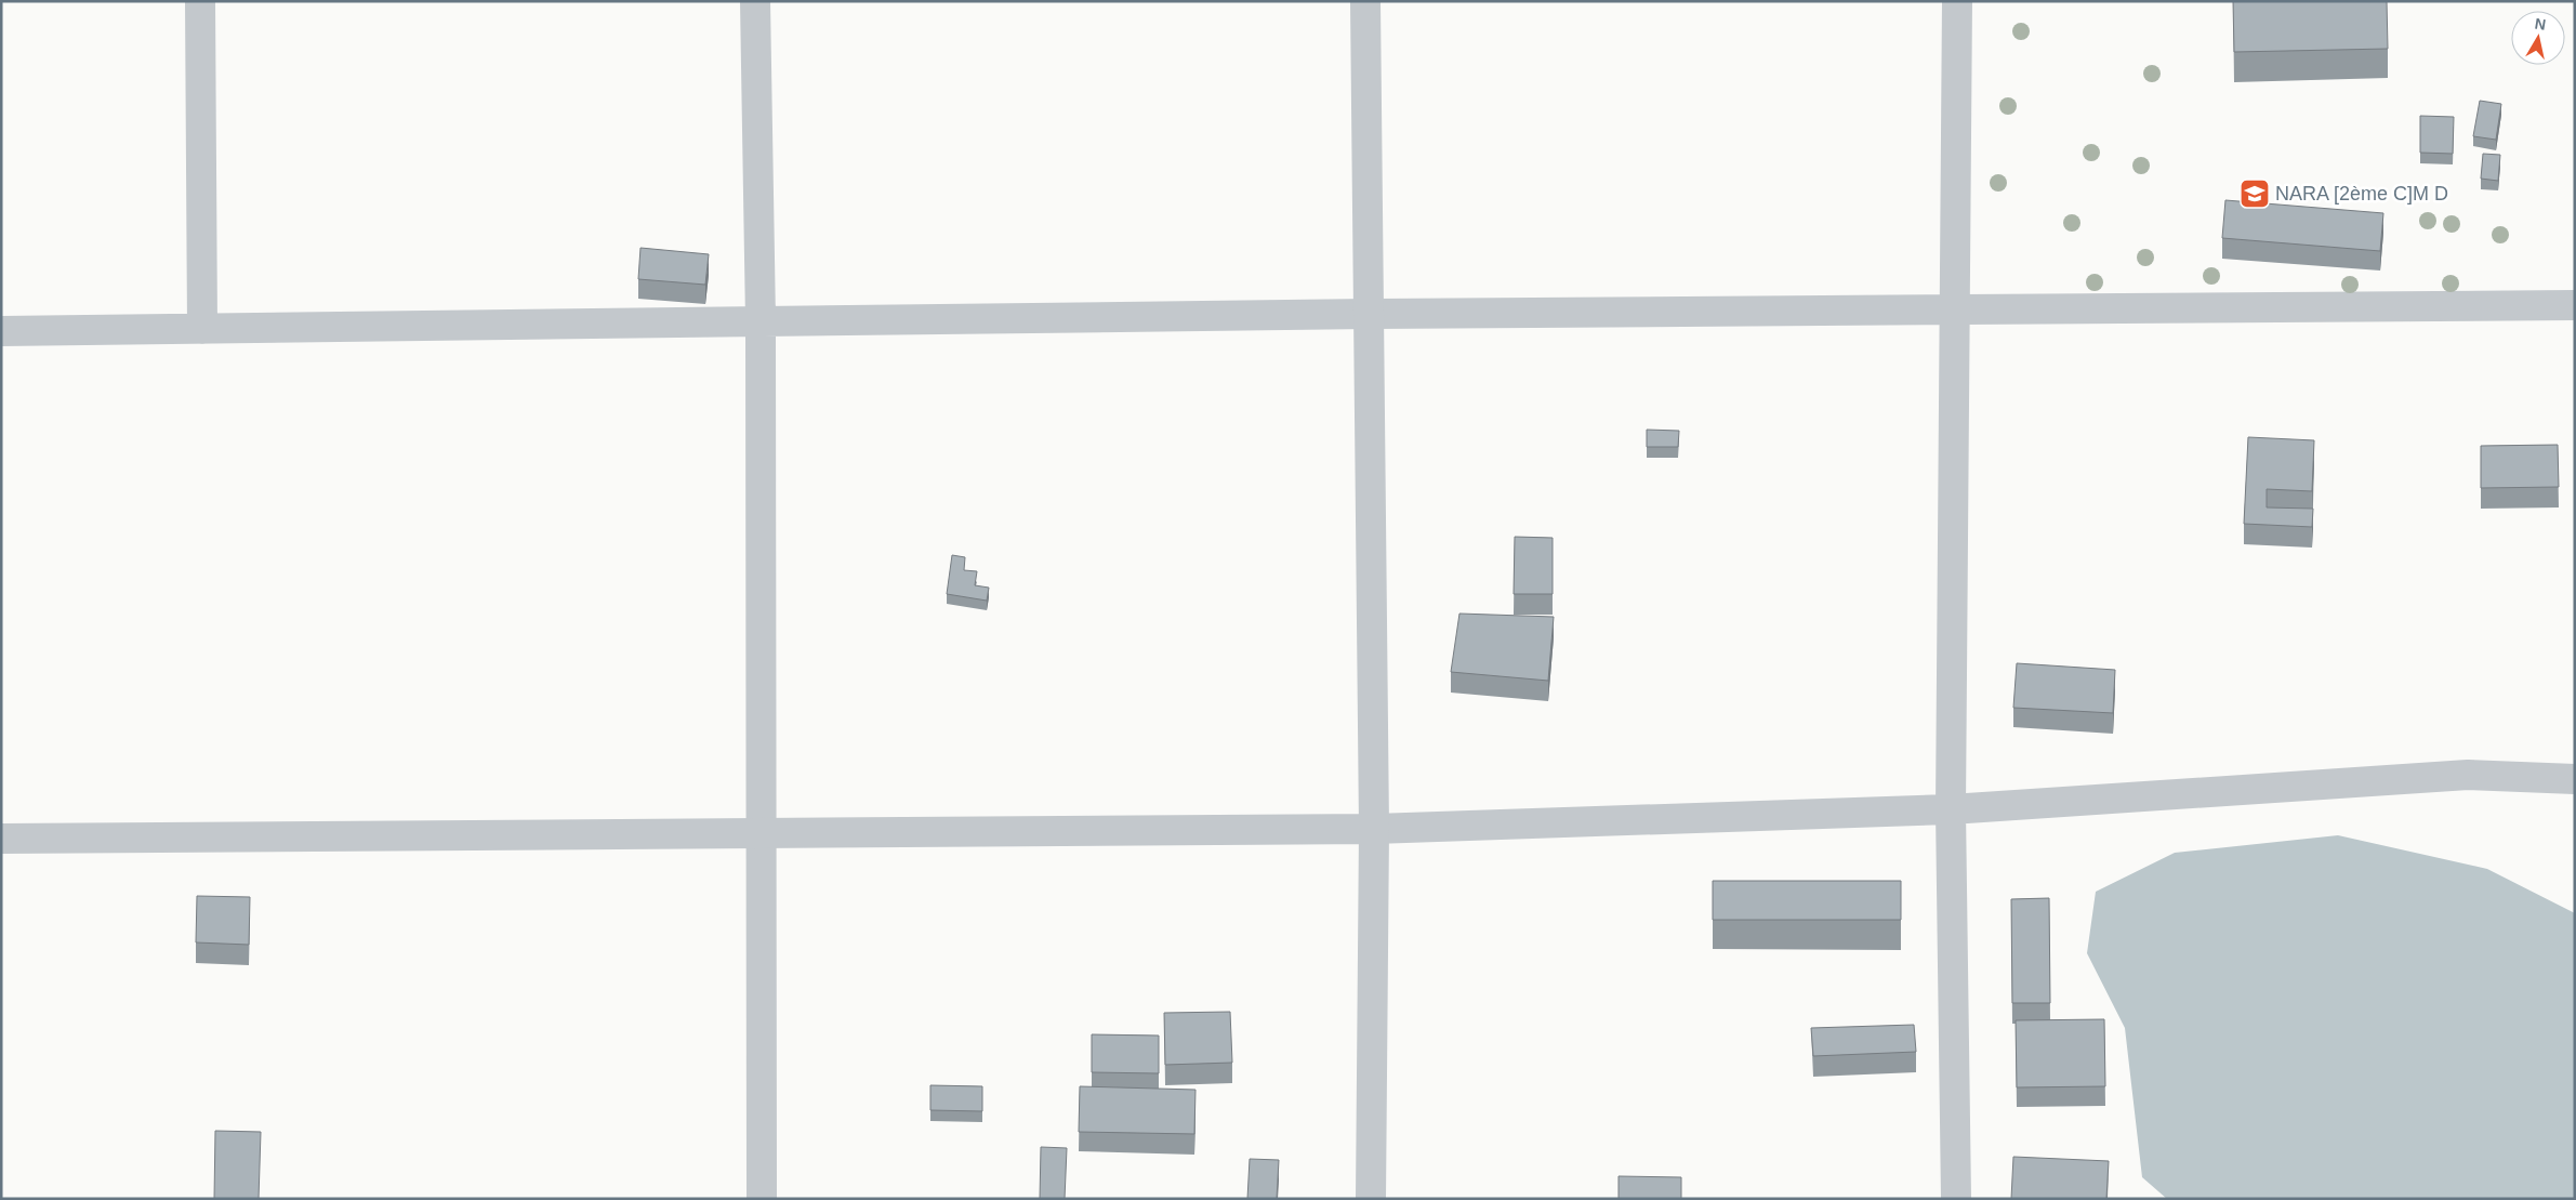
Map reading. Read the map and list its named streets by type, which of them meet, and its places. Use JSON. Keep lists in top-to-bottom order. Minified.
{"places":{"school or university":["NARA [2ème C]M D"]},"north":"top"}
